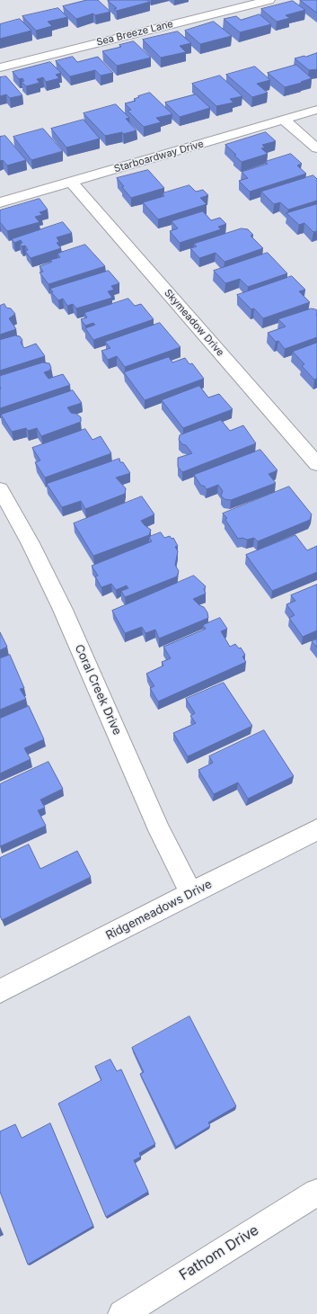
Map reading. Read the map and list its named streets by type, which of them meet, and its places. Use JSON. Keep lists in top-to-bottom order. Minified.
{"streets":{"street":["Sea Breeze Lane","Starboardway Drive","Skymeadow Drive","Coral Creek Drive","Ridgemeadows Drive","Fathom Drive"]},"crossings":[["Starboardway Drive","Skymeadow Drive"],["Coral Creek Drive","Ridgemeadows Drive"]]}
